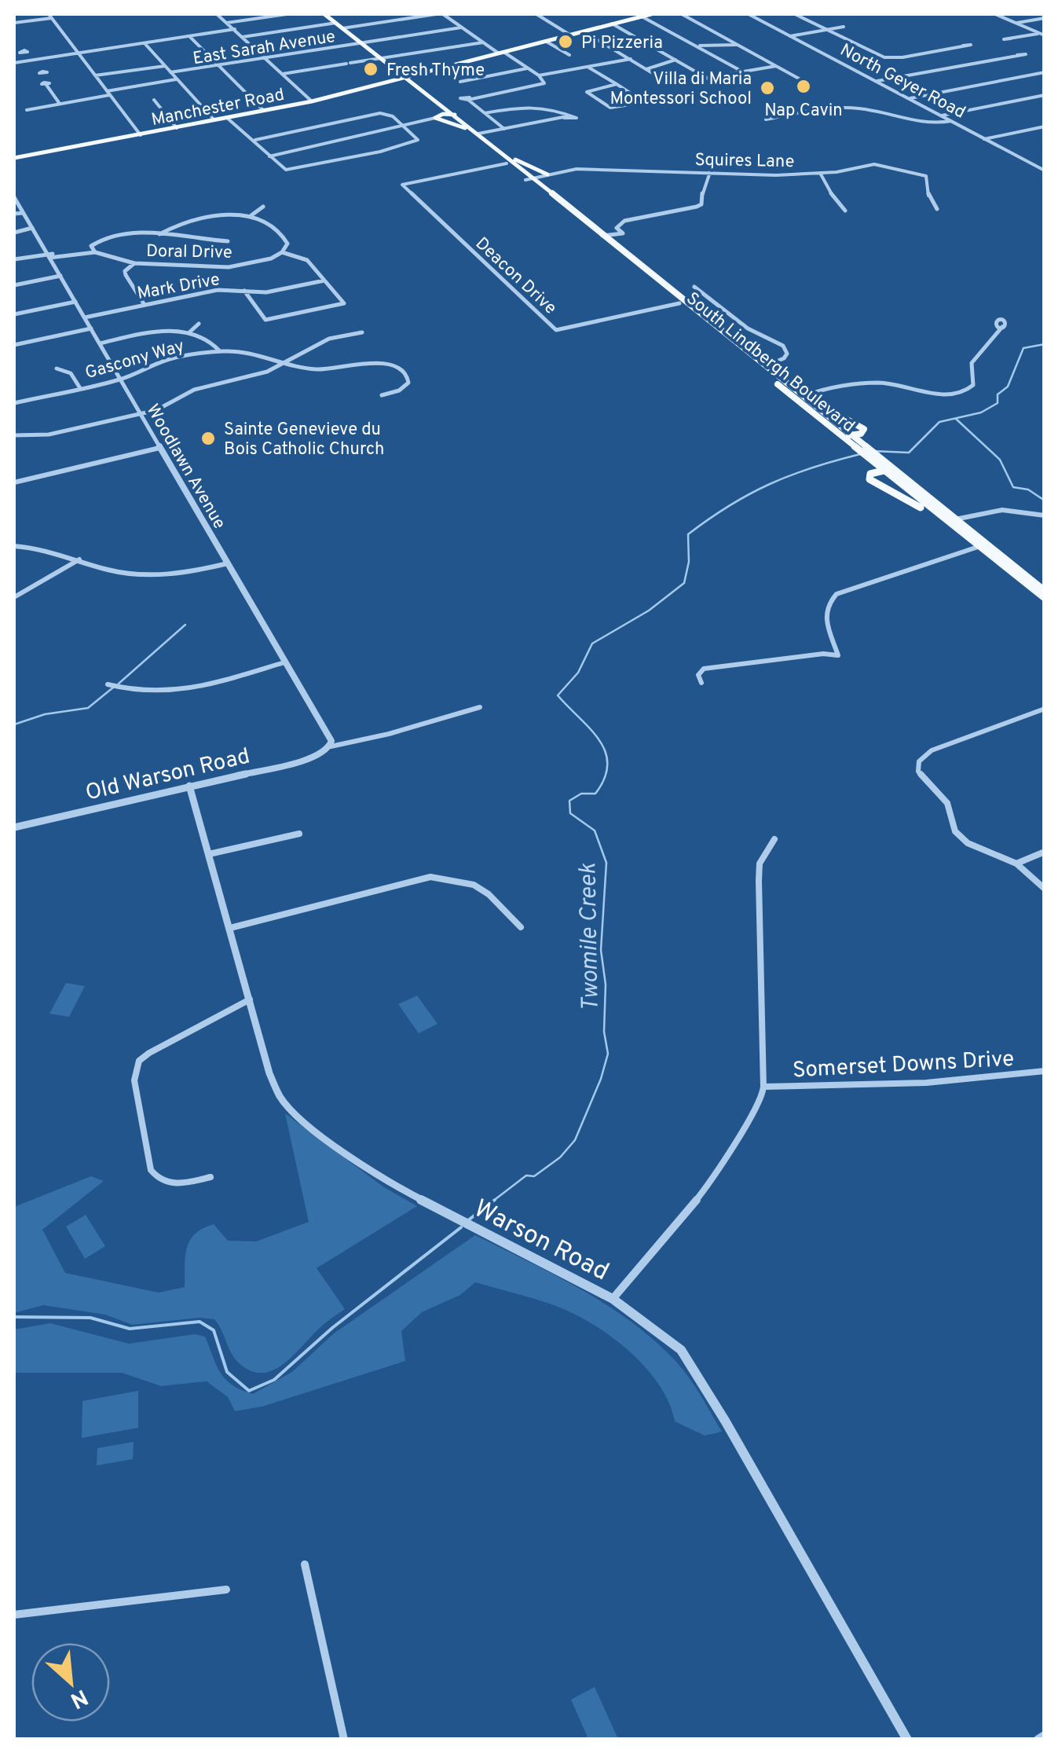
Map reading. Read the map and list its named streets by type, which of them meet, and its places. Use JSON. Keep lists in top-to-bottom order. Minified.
{"streets":{"main road":["Manchester Road","South Lindbergh Boulevard"],"street":["East Sarah Avenue","North Geyer Road","Squires Lane","Doral Drive","Deacon Drive","Mark Drive","Gascony Way","Woodlawn Avenue","Old Warson Road","Somerset Downs Drive","Warson Road"]},"crossings":[["Squires Lane","South Lindbergh Boulevard"],["Deacon Drive","South Lindbergh Boulevard"],["Mark Drive","Woodlawn Avenue"],["Gascony Way","Woodlawn Avenue"],["Woodlawn Avenue","Old Warson Road"],["Old Warson Road","Warson Road"],["Somerset Downs Drive","Warson Road"]],"water":["Twomile Creek"],"places":["Pi Pizzeria","Fresh Thyme","Nap Cavin","Villa di Maria Montessori School","Sainte Genevieve du Bois Catholic Church"],"north":"bottom right"}
